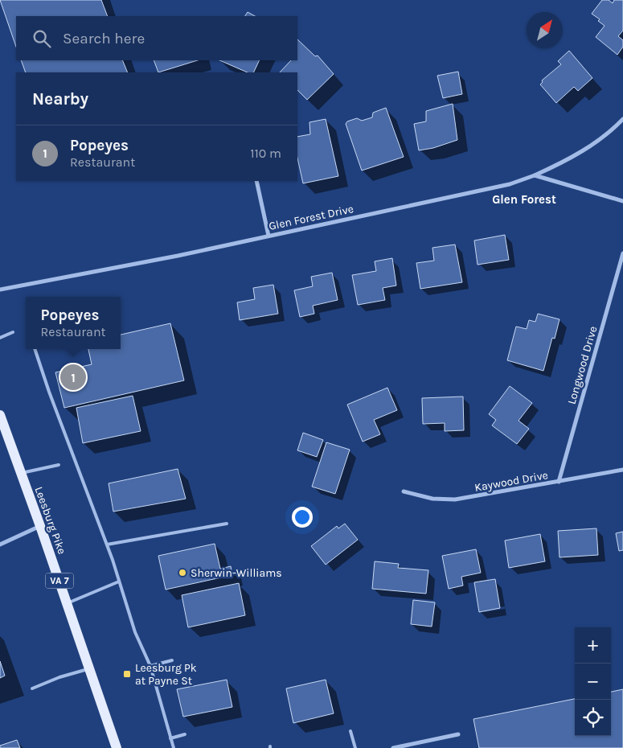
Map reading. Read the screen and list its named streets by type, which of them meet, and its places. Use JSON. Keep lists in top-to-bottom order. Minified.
{"streets":{"main road":["Leesburg Pike","VA 7"],"street":["Glen Forest Drive","Longwood Drive","Kaywood Drive"]},"crossings":[["Longwood Drive","Kaywood Drive"]],"districts":["Glen Forest"],"places":{"other":["Sherwin-Williams"],"transit":["Leesburg Pk at Payne St"]},"north":"top right","page":{"search":"Search here","heading":"Nearby","list":[{"mark":"1","name":"Popeyes","note":"Restaurant","value":"110 m"}],"popup":["Popeyes","Restaurant"],"pins":"1","map_buttons":["+","−"]}}
